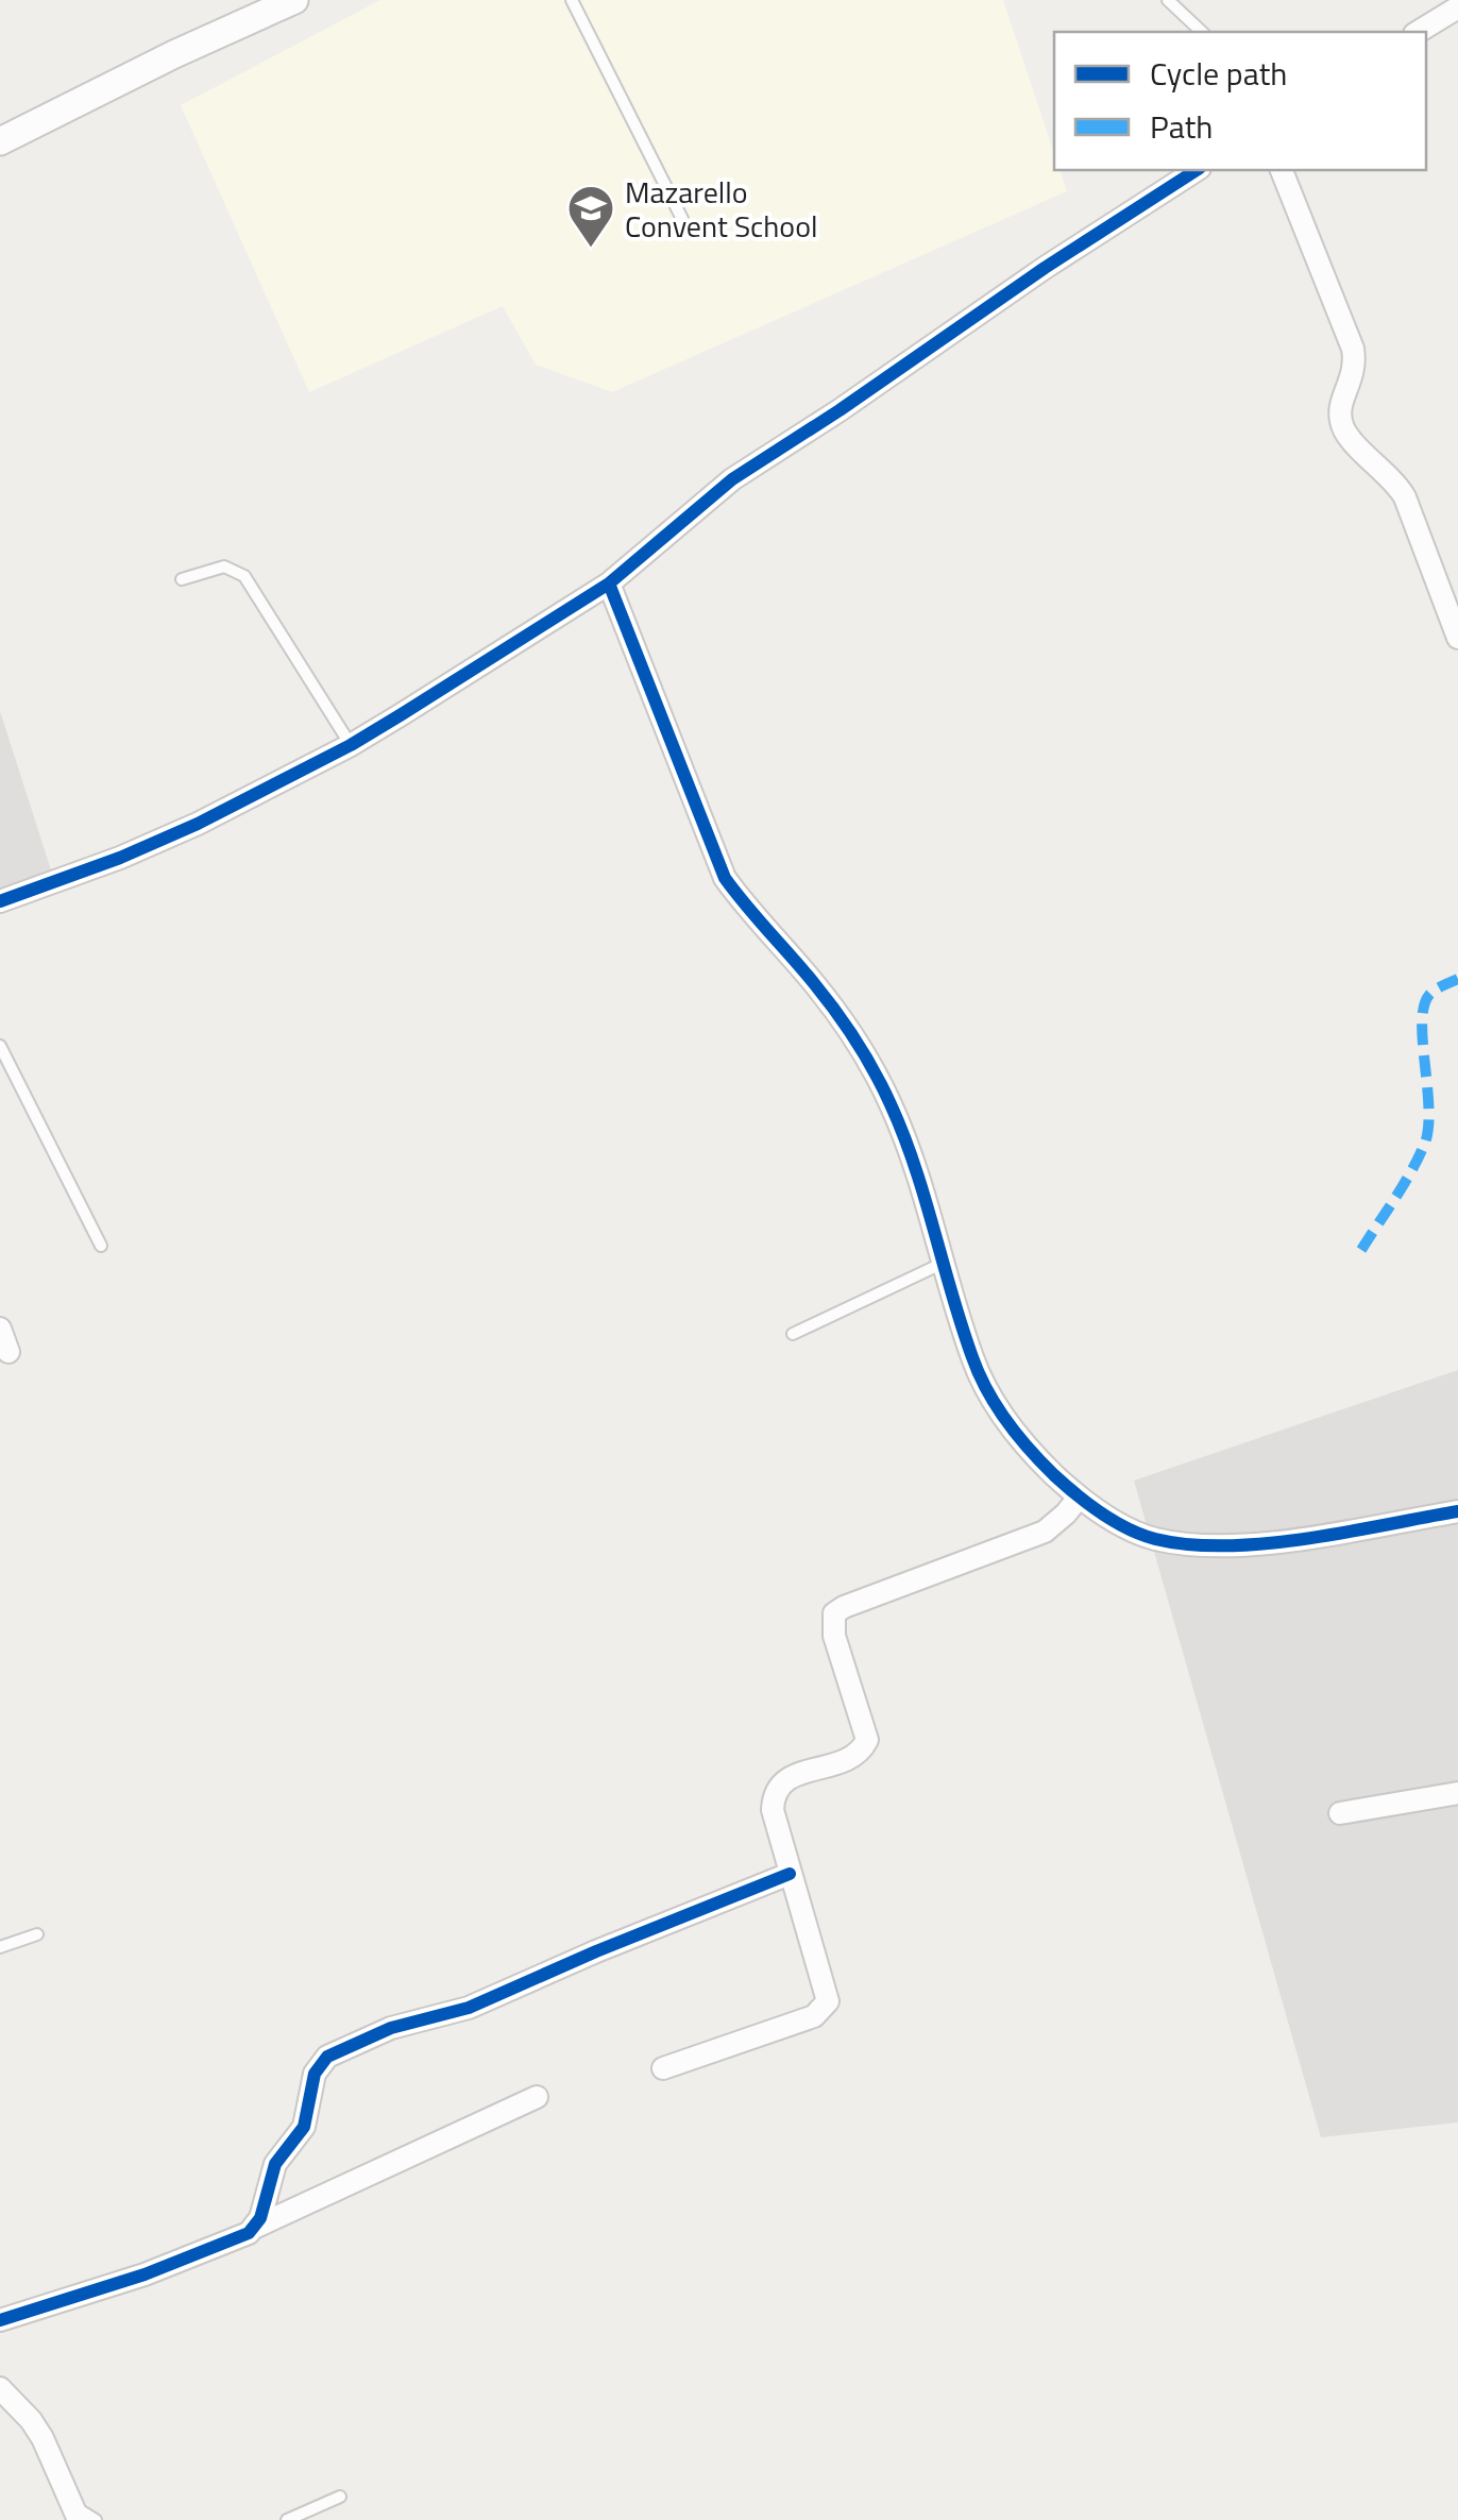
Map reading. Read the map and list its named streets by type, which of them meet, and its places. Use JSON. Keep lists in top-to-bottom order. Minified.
{"places":{"school or university":["Mazarello Convent School"]},"legend":["Cycle path","Path"]}
